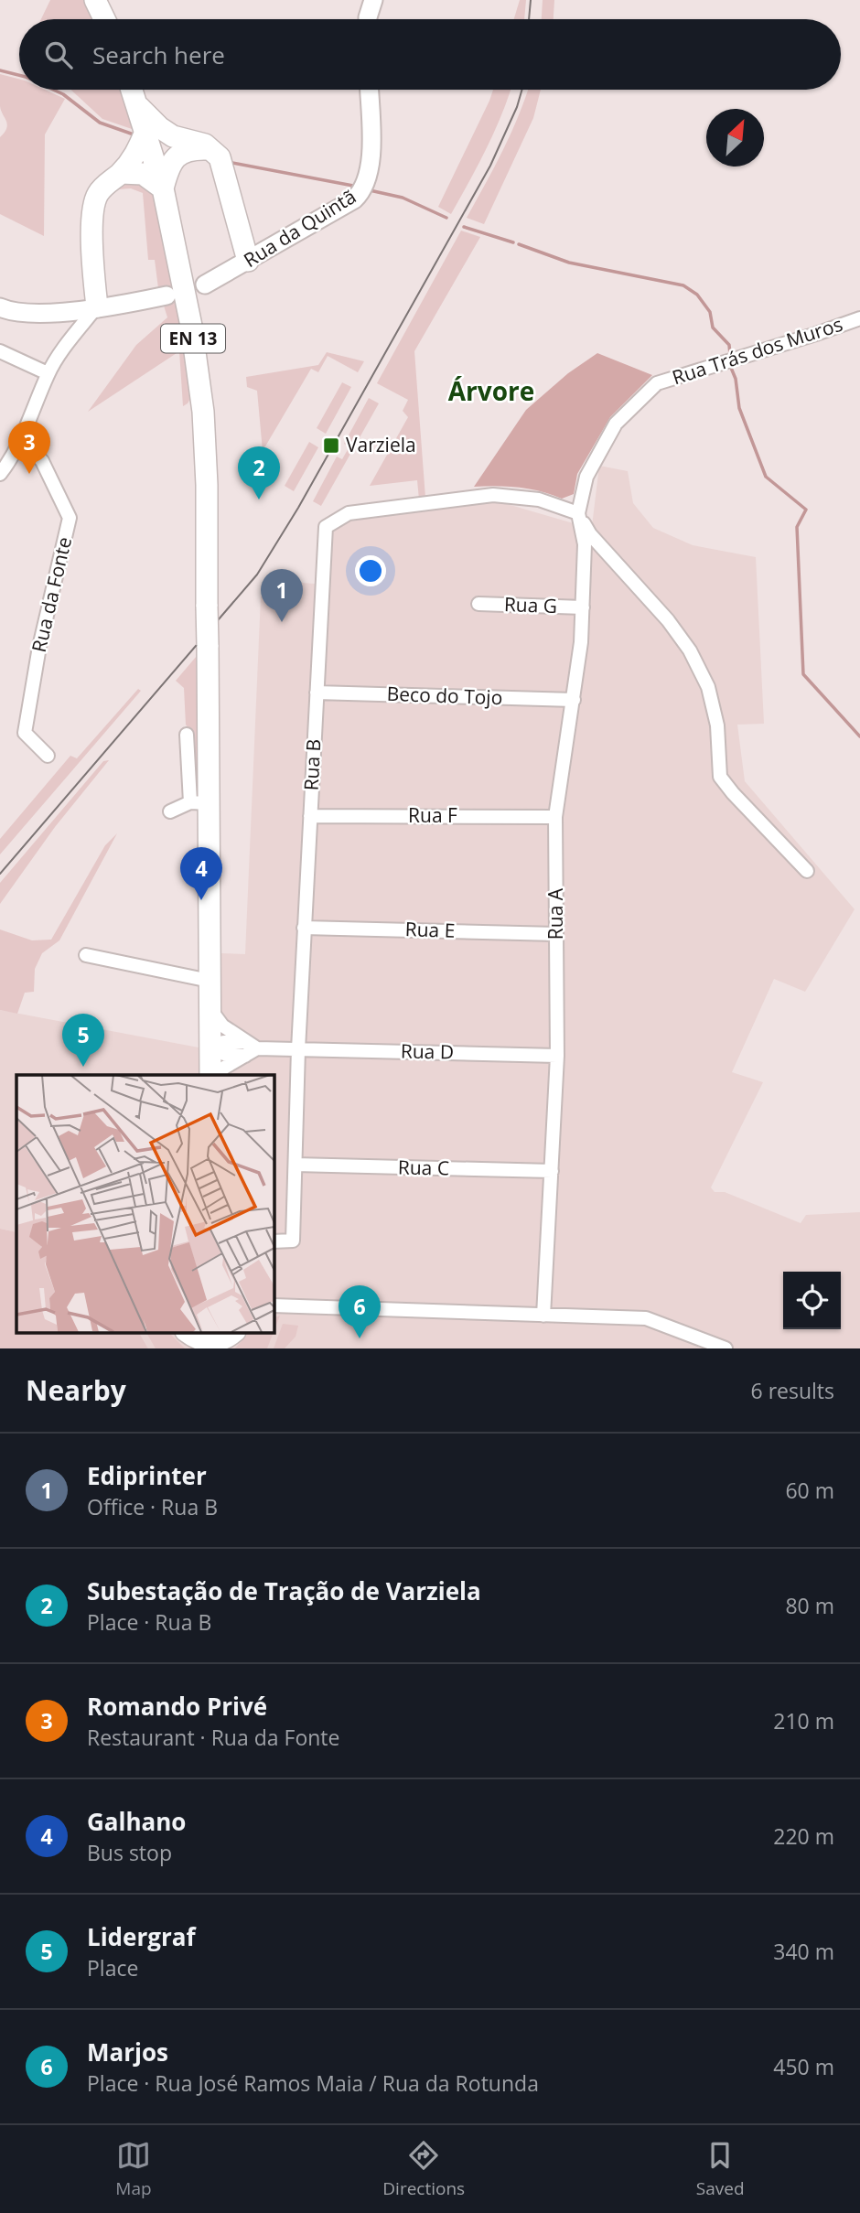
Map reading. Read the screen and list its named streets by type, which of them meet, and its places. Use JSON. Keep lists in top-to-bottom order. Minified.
{"streets":{"main road":["EN 13"],"street":["Rua da Quintã","Rua Trás dos Muros","Rua da Fonte","Rua G","Beco do Tojo","Rua B","Rua F","Rua A","Rua E","Rua D","Rua C"]},"crossings":[["EN 13","Rua D"],["Rua Trás dos Muros","Rua B"],["Rua Trás dos Muros","Rua A"],["Rua G","Rua A"],["Beco do Tojo","Rua B"],["Beco do Tojo","Rua A"],["Rua B","Rua F"],["Rua B","Rua A"],["Rua B","Rua E"],["Rua B","Rua D"],["Rua B","Rua C"],["Rua F","Rua A"],["Rua A","Rua E"],["Rua A","Rua D"],["Rua A","Rua C"]],"districts":["Árvore"],"places":{"transit":["Varziela"]},"north":"top right","page":{"search":"Search here","pins":["3","2","1","4","5","6"],"heading":["Nearby","6 results"],"list":[{"mark":"1","name":"Ediprinter","note":"Office · Rua B","value":"60 m"},{"mark":"2","name":"Subestação de Tração de Varziela","note":"Place · Rua B","value":"80 m"},{"mark":"3","name":"Romando Privé","note":"Restaurant · Rua da Fonte","value":"210 m"},{"mark":"4","name":"Galhano","note":"Bus stop","value":"220 m"},{"mark":"5","name":"Lidergraf","note":"Place","value":"340 m"},{"mark":"6","name":"Marjos","note":"Place · Rua José Ramos Maia / Rua da Rotunda","value":"450 m"}],"nav":["Map","Directions","Saved"]}}
